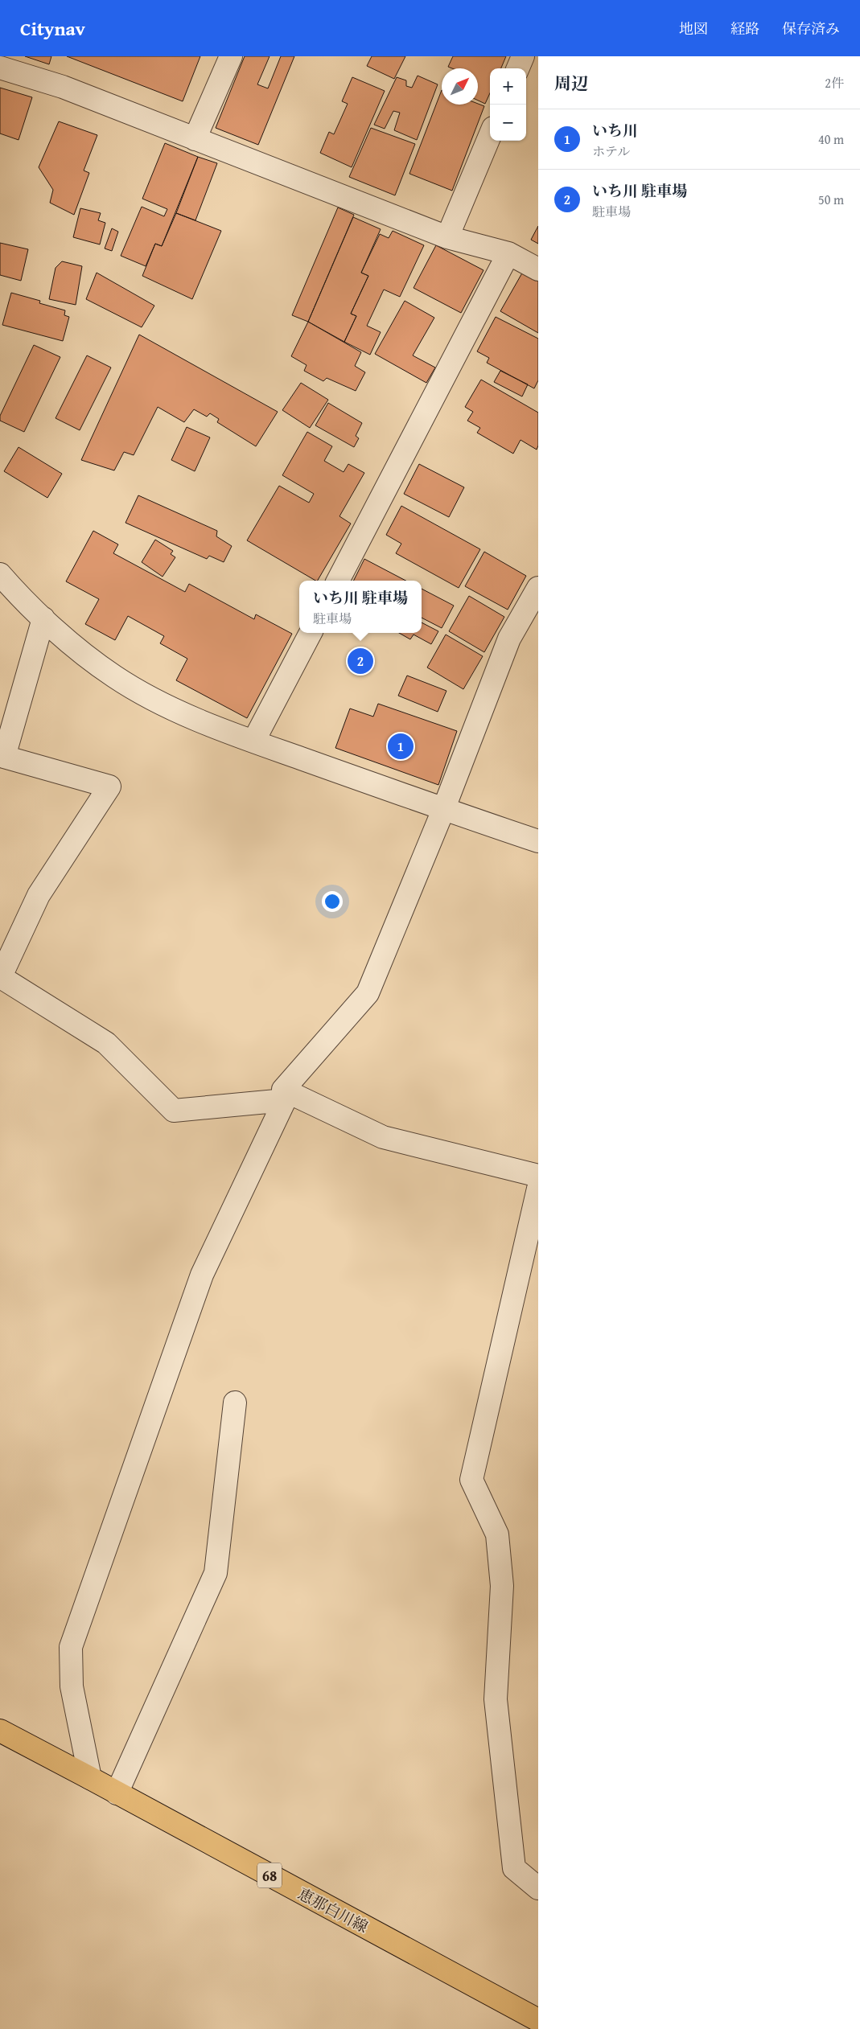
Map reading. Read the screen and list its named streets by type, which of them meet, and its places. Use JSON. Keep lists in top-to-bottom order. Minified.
{"streets":{"main road":["68","恵那白川線"]},"north":"top right","page":{"header":"Citynav","nav":["地図","経路","保存済み"],"heading":["周辺","2件"],"map_buttons":["+","−"],"list":[{"mark":"1","name":"いち川","note":"ホテル","value":"40 m"},{"mark":"2","name":"いち川 駐車場","note":"駐車場","value":"50 m"}],"popup":["いち川 駐車場","駐車場"],"pins":["2","1"]}}
